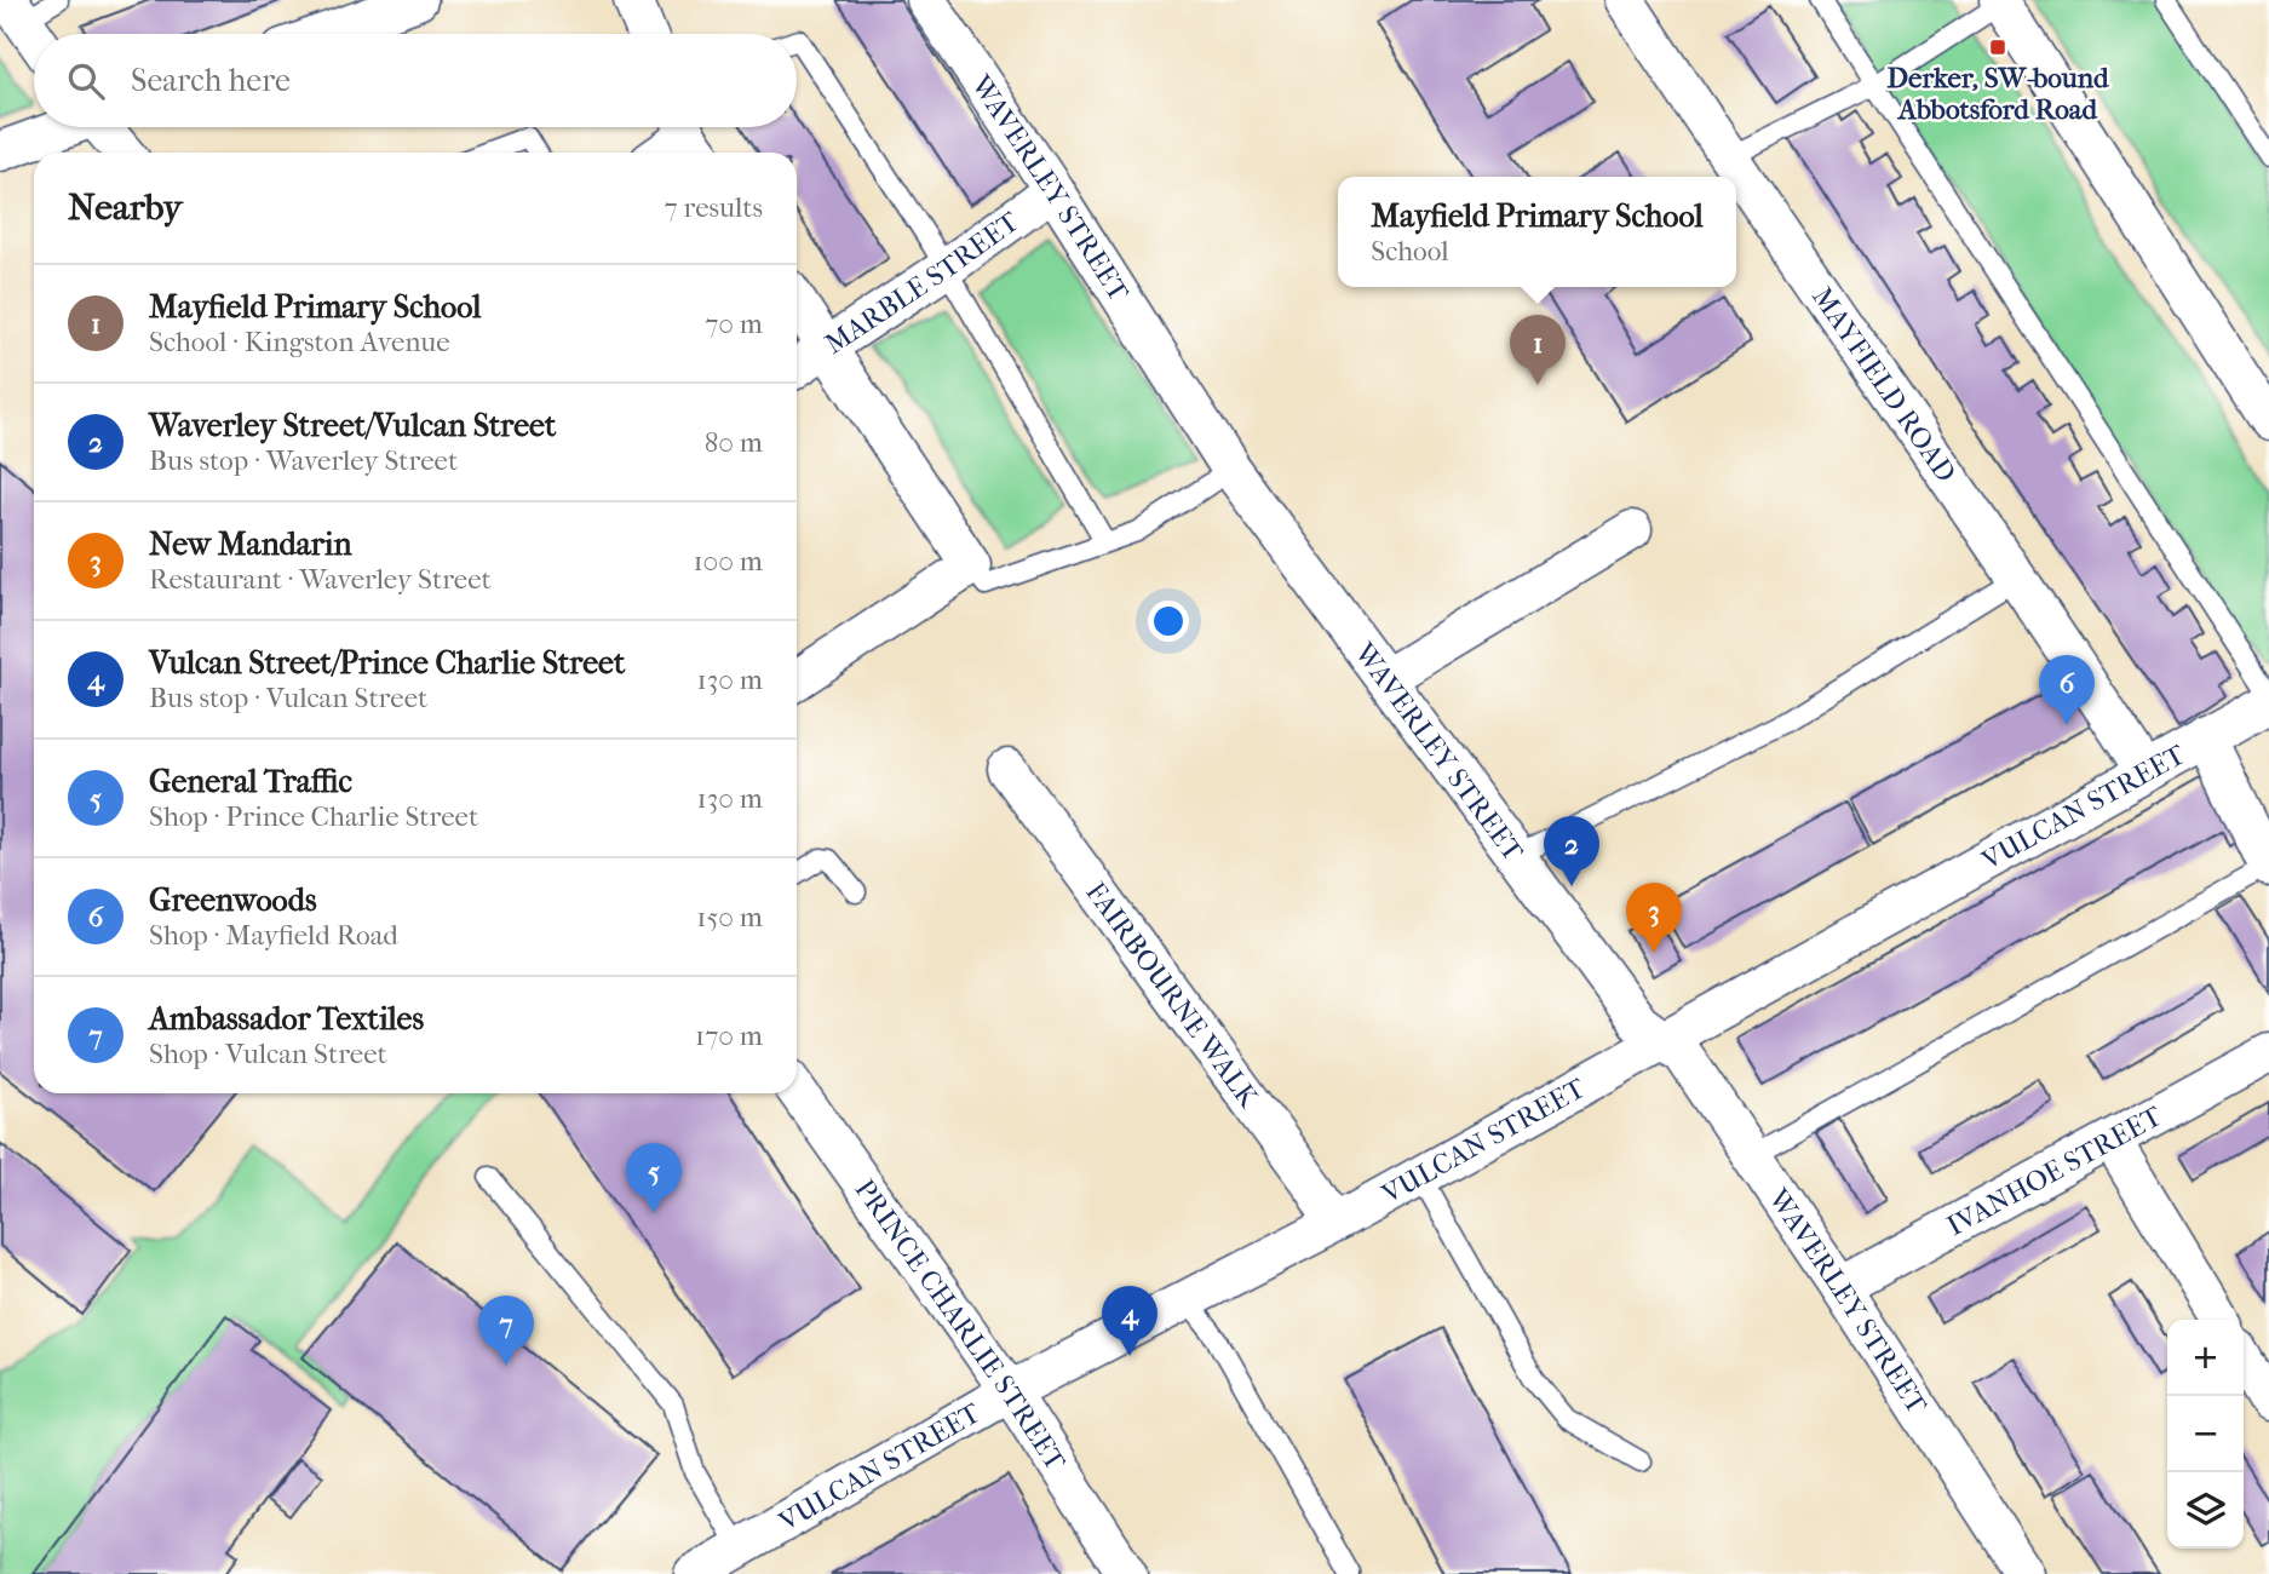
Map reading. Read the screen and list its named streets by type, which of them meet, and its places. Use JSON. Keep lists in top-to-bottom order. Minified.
{"streets":{"street":["WAVERLEY STREET","MARBLE STREET","MAYFIELD ROAD","VULCAN STREET","FAIRBOURNE WALK","IVANHOE STREET","PRINCE CHARLIE STREET"]},"crossings":[["WAVERLEY STREET","MARBLE STREET"],["WAVERLEY STREET","VULCAN STREET"],["WAVERLEY STREET","IVANHOE STREET"],["MAYFIELD ROAD","VULCAN STREET"],["VULCAN STREET","FAIRBOURNE WALK"],["VULCAN STREET","PRINCE CHARLIE STREET"]],"places":{"transit":["Derker, SW-bound Abbotsford Road"]},"page":{"search":"Search here","heading":["Nearby","7 results"],"popup":["Mayfield Primary School","School"],"list":[{"mark":"1","name":"Mayfield Primary School","note":"School · Kingston Avenue","value":"70 m"},{"mark":"2","name":"Waverley Street/Vulcan Street","note":"Bus stop · Waverley Street","value":"80 m"},{"mark":"3","name":"New Mandarin","note":"Restaurant · Waverley Street","value":"100 m"},{"mark":"4","name":"Vulcan Street/Prince Charlie Street","note":"Bus stop · Vulcan Street","value":"130 m"},{"mark":"5","name":"General Traffic","note":"Shop · Prince Charlie Street","value":"130 m"},{"mark":"6","name":"Greenwoods","note":"Shop · Mayfield Road","value":"150 m"},{"mark":"7","name":"Ambassador Textiles","note":"Shop · Vulcan Street","value":"170 m"}],"pins":["1","6","2","3","5","4","7"],"map_buttons":["+","−"]}}
